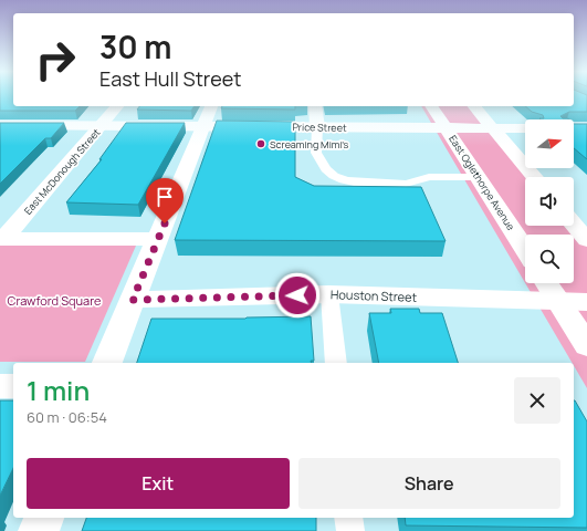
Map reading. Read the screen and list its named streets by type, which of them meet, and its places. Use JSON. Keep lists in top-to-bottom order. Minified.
{"streets":{"main road":["Price Street","East McDonough Street","East Oglethorpe Avenue","Houston Street"]},"crossings":[["Price Street","East McDonough Street"],["Price Street","East Oglethorpe Avenue"]],"parks":["Crawford Square"],"places":["Screaming Mimi's"],"north":"right","page":{"turn":["30 m","East Hull Street"],"heading":["1 min","60 m · 06:54"],"buttons":["Exit","Share"]}}
